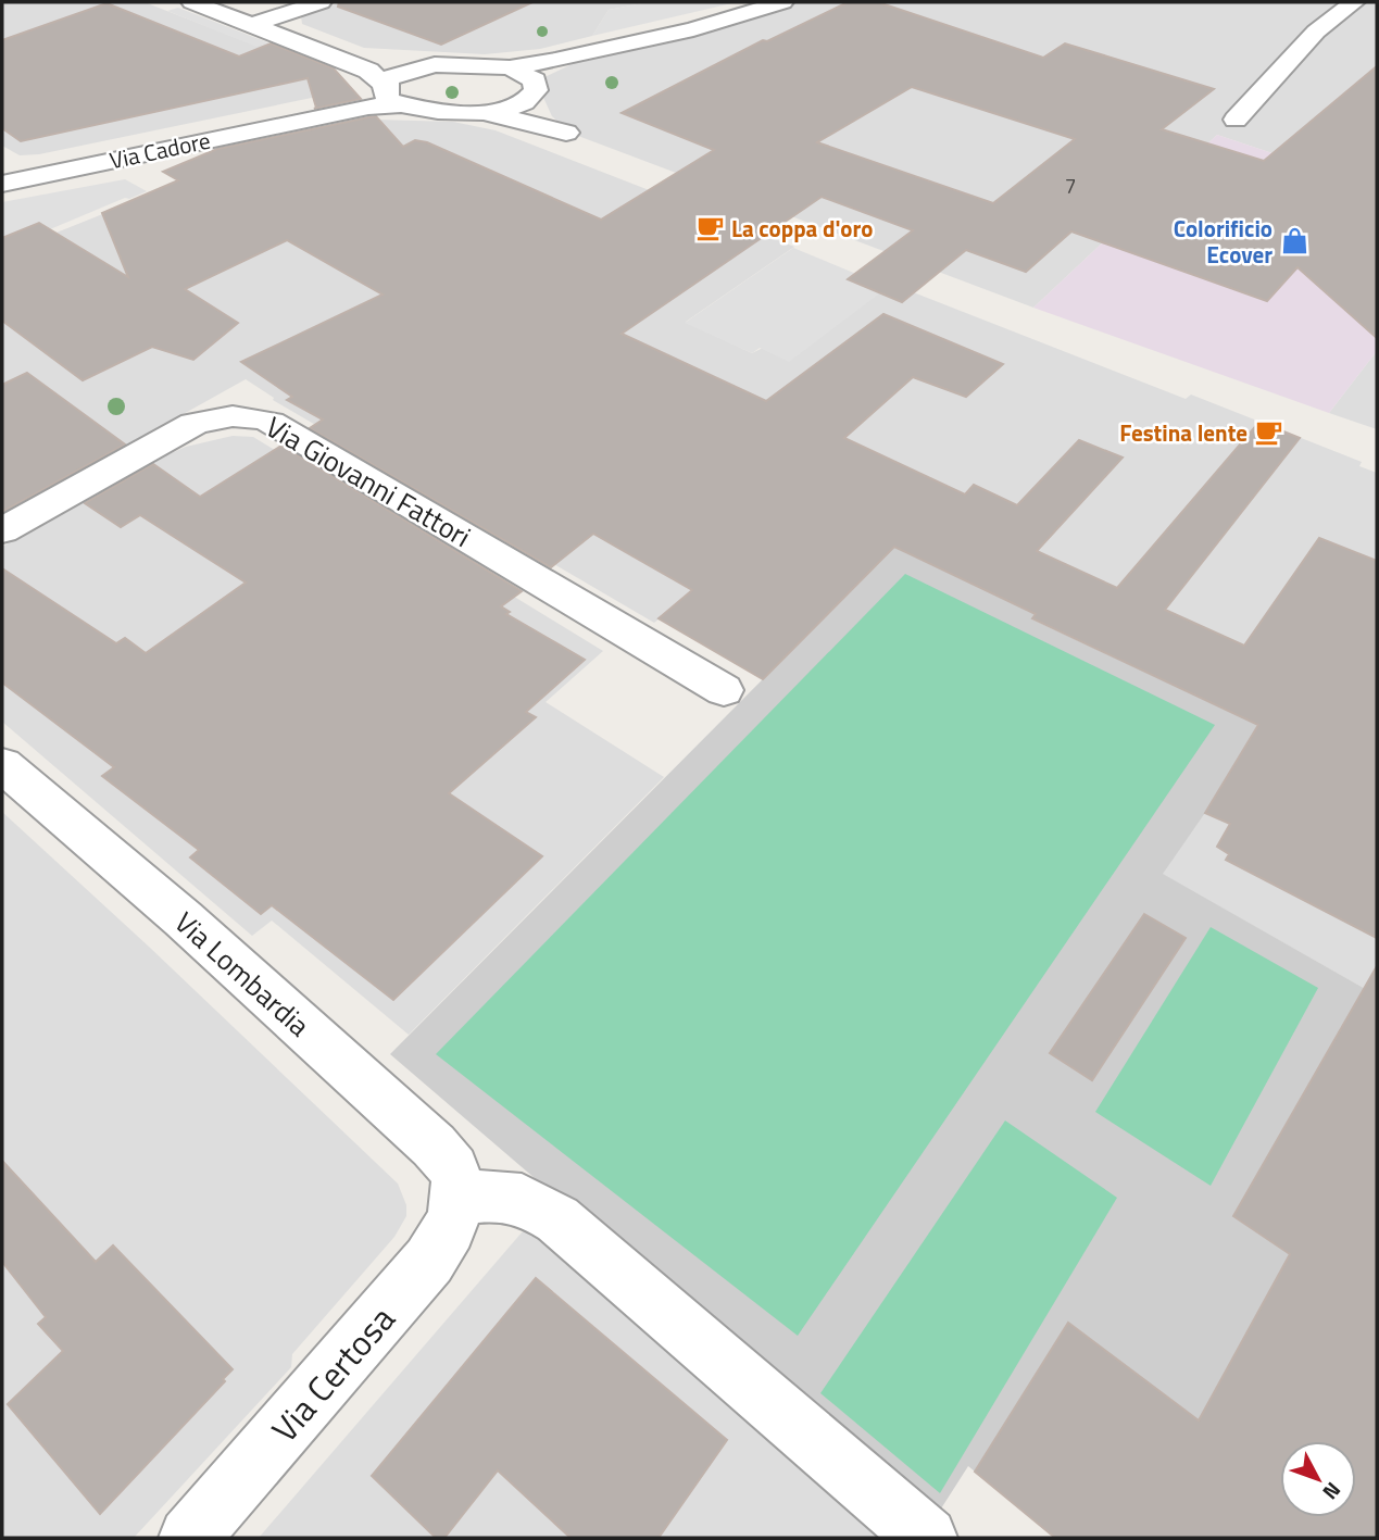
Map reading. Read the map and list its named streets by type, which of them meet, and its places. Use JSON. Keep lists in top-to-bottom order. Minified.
{"streets":{"street":["Via Cadore","Via Giovanni Fattori","Via Lombardia","Via Certosa"]},"crossings":[["Via Lombardia","Via Certosa"]],"places":{"cafe":["La coppa d'oro","Festina lente"],"shop":["Colorificio Ecover"]},"house_numbers":["7"],"north":"bottom right"}
